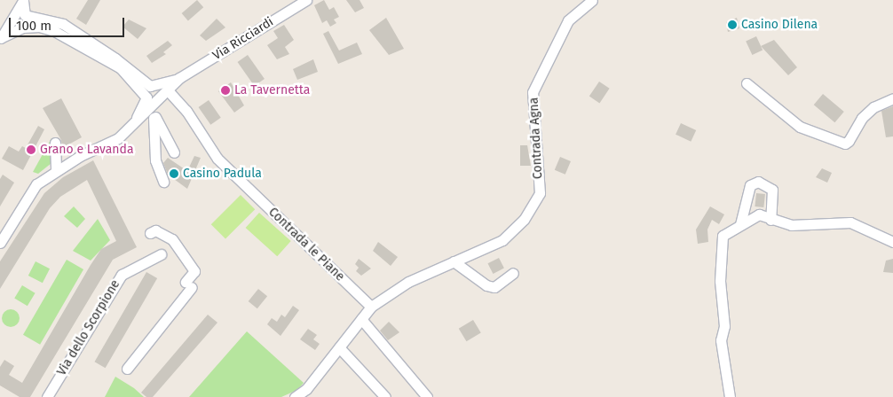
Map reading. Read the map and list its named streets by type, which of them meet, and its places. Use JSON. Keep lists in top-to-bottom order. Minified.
{"streets":{"street":["Via Ricciardi","Contrada Agna","Contrada le Piane","Via dello Scorpione"]},"crossings":[["Contrada Agna","Contrada le Piane"]],"places":["Casino Dilena","La Tavernetta","Grano e Lavanda","Casino Padula"],"scale_bar":"100 m"}
